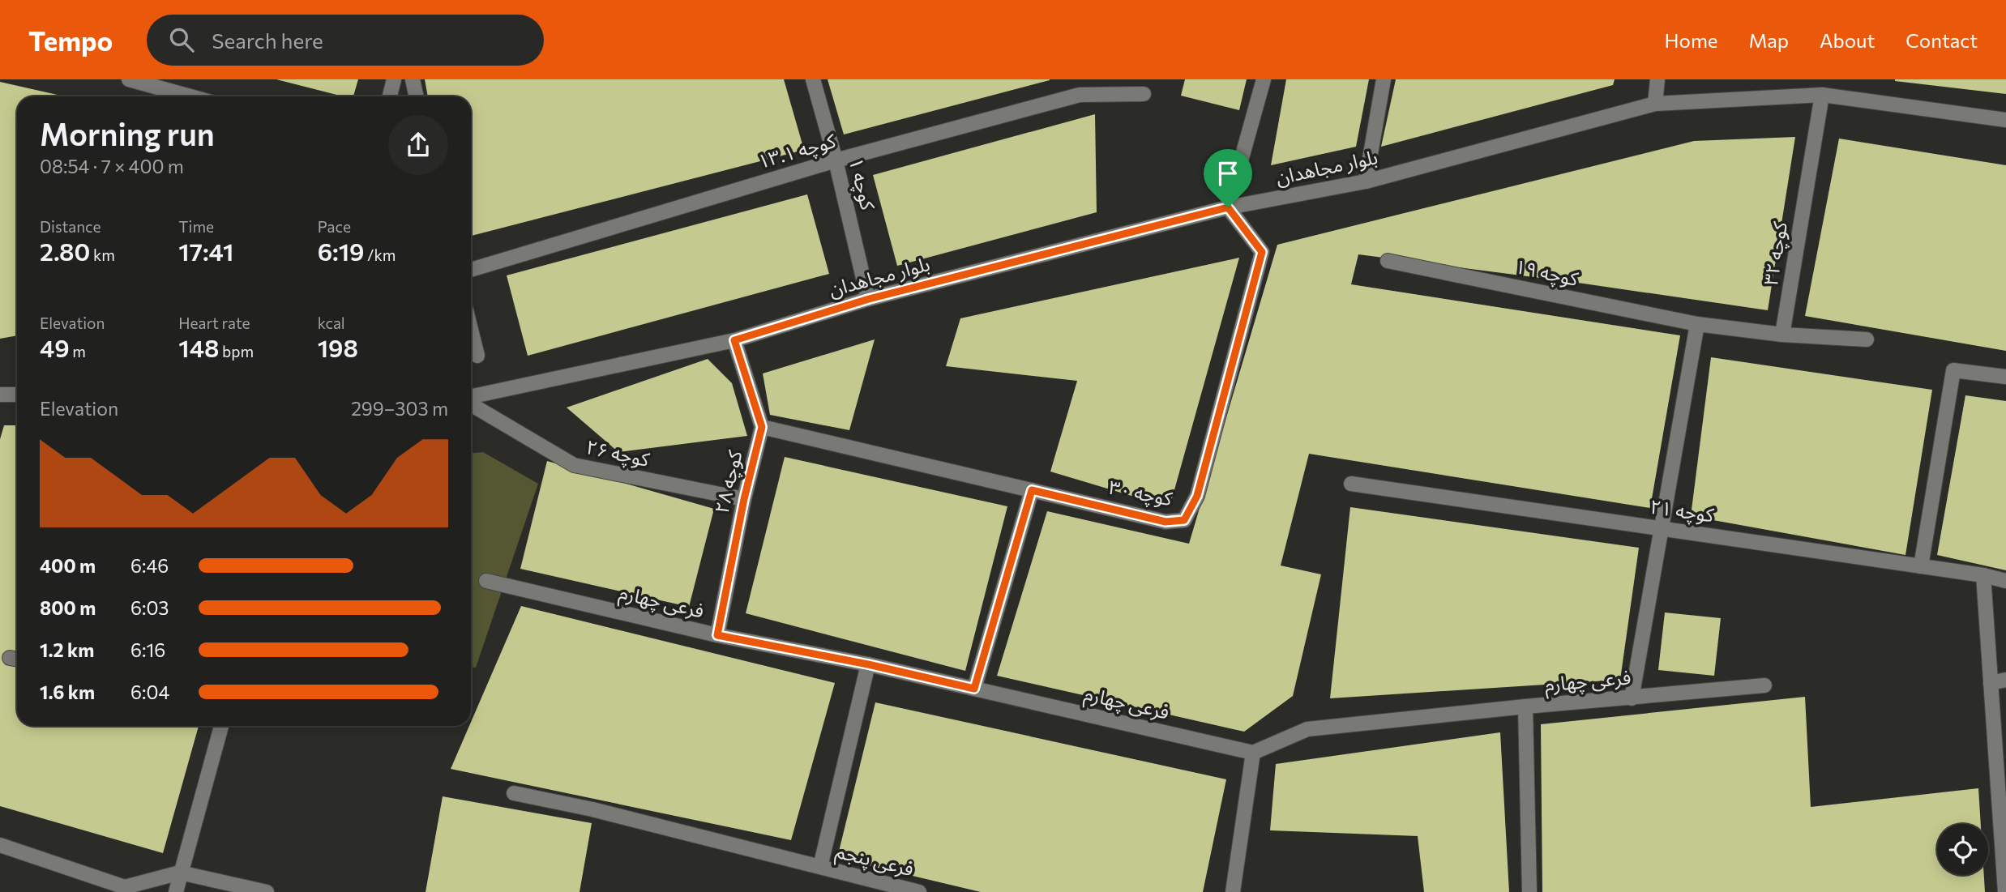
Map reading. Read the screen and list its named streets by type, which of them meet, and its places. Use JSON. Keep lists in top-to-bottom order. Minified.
{"streets":{"street":["کوچه ۱۳.۱","بلوار مجاهدان","کوچه ۱","کوچه ۳۲","کوچه ۱۹","کوچه ۲۶","کوچه ۲۸","کوچه ۳۰","کوچه ۲۱","فرعی چهارم","فرعی پنجم"]},"crossings":[["کوچه ۱۳.۱","کوچه ۱"],["بلوار مجاهدان","کوچه ۱"],["بلوار مجاهدان","کوچه ۳۲"],["بلوار مجاهدان","کوچه ۳۰"],["کوچه ۲۶","کوچه ۲۸"],["کوچه ۲۸","کوچه ۳۰"],["کوچه ۲۸","فرعی چهارم"]],"page":{"header":"Tempo","search":"Search here","nav":["Home","Map","About","Contact"],"heading":["Morning run","08:54 · 7 × 400 m"],"stats":[["Distance","2.80 km"],["Time","17:41"],["Pace","6:19 /km"],["Elevation","49 m"],["Heart rate","148 bpm"],["kcal","198"]],"chart":["Elevation","299–303 m"],"list":[{"name":"400 m","note":"6:46"},{"name":"800 m","note":"6:03"},{"name":"1.2 km","note":"6:16"},{"name":"1.6 km","note":"6:04"}]}}
